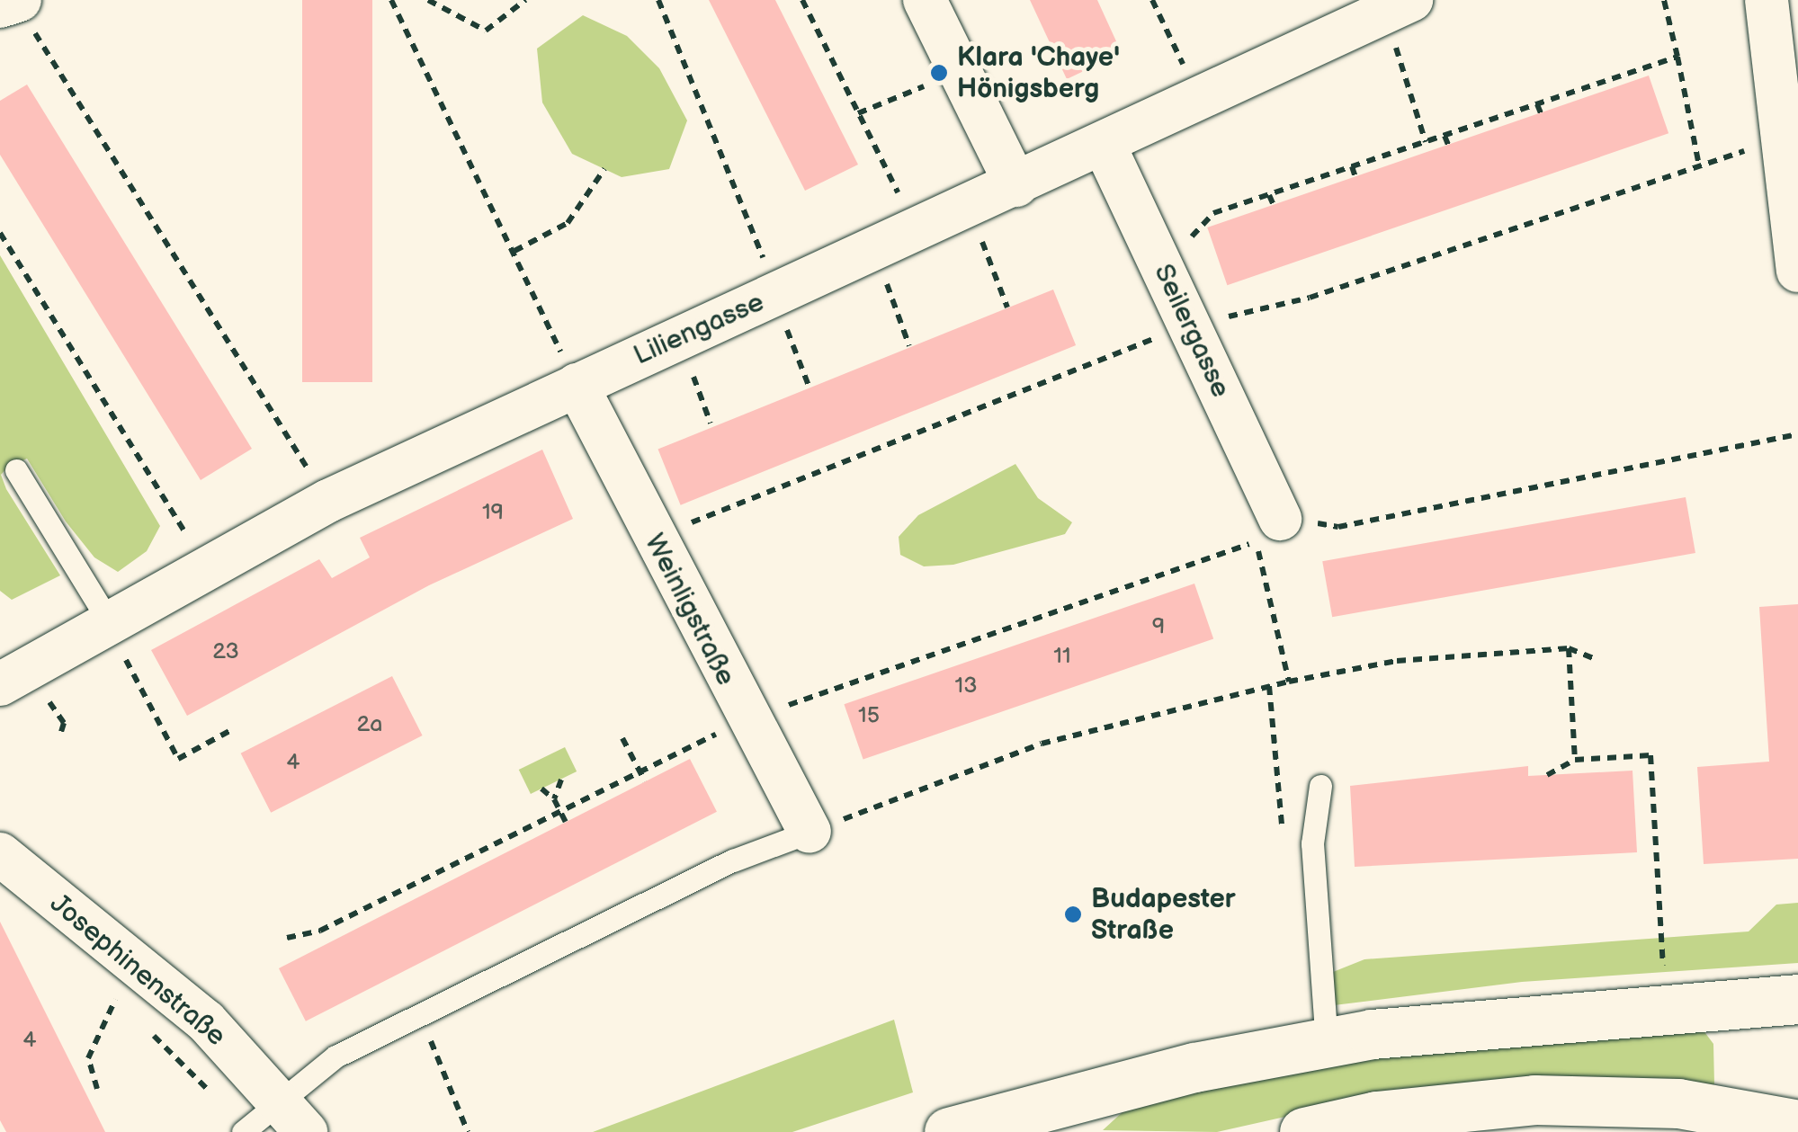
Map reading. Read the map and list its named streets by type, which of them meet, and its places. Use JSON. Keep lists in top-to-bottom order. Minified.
{"streets":{"street":["Liliengasse","Seilergasse","Weinligstraße","Josephinenstraße"]},"crossings":[["Liliengasse","Seilergasse"],["Liliengasse","Weinligstraße"]],"places":["Klara 'Chaye' Hönigsberg","Budapester Straße"],"house_numbers":["19","9","23","11","13","15","2a","4","4"]}
